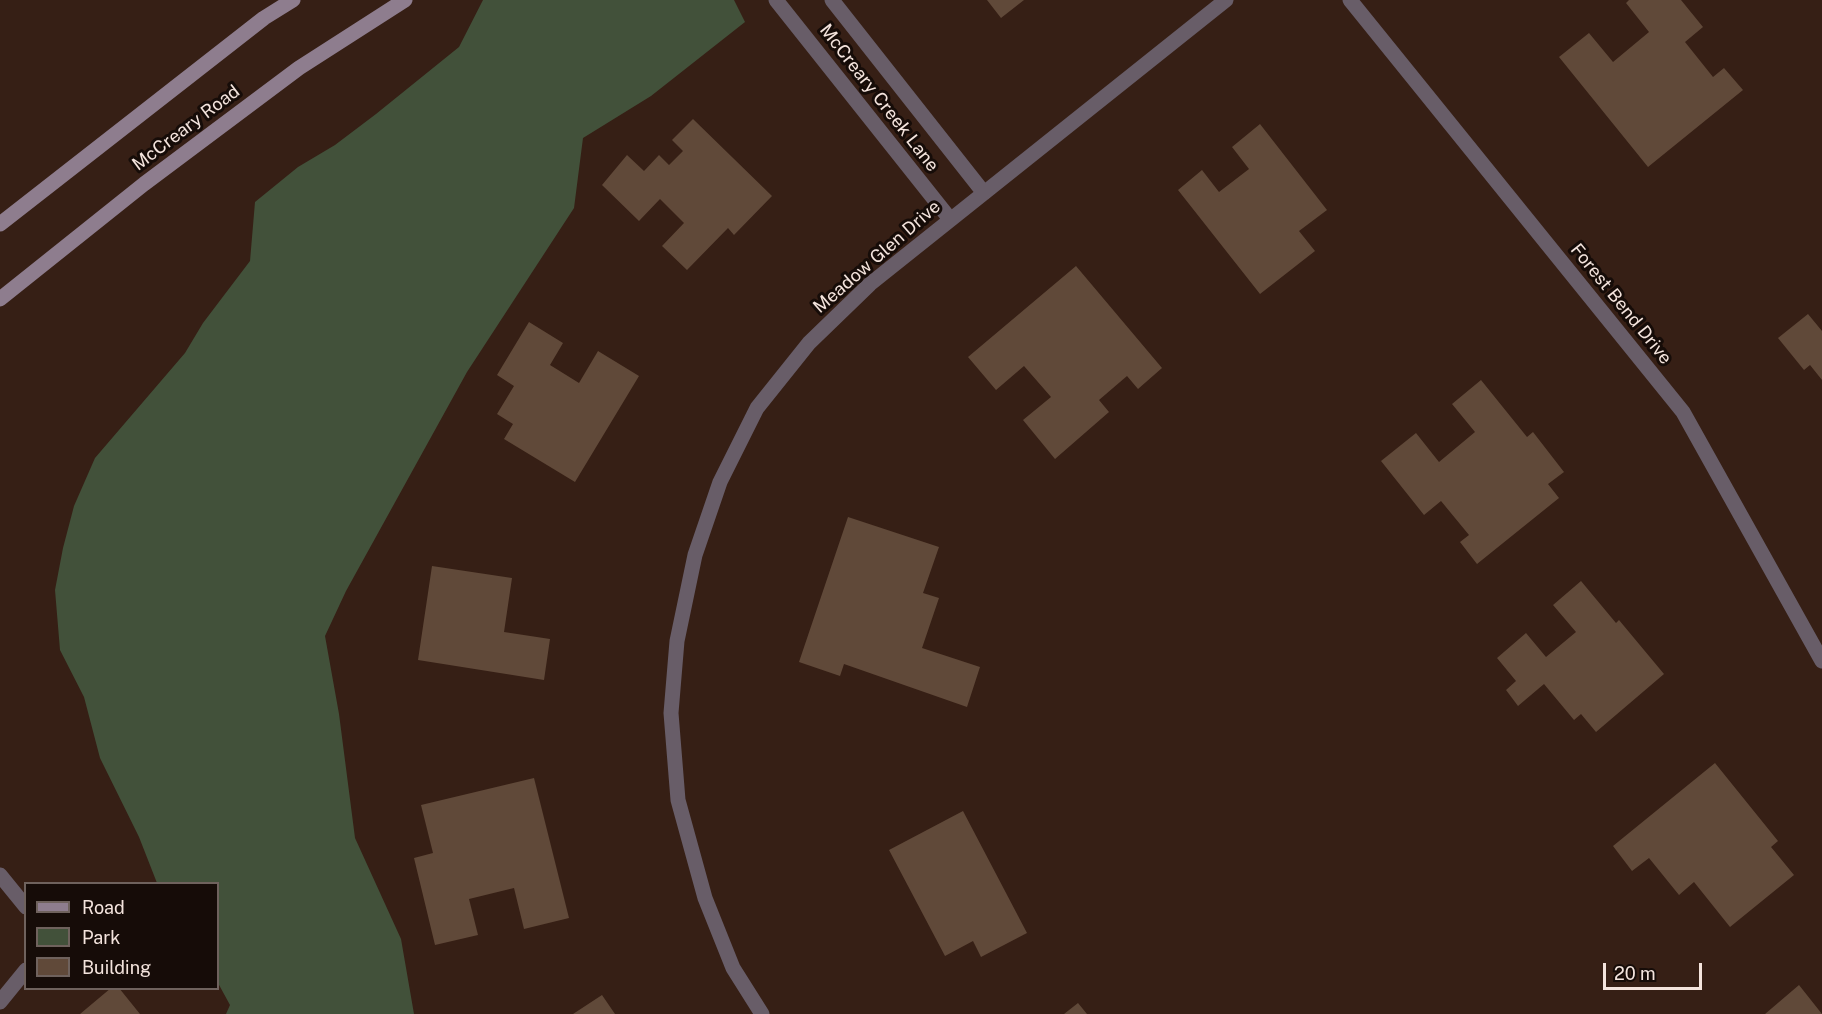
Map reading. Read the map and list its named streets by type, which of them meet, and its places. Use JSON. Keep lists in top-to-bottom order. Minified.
{"streets":{"main road":["McCreary Road"],"street":["McCreary Creek Lane","Meadow Glen Drive","Forest Bend Drive"]},"crossings":[["McCreary Creek Lane","Meadow Glen Drive"]],"legend":["Road","Park","Building"],"scale_bar":"20 m"}
